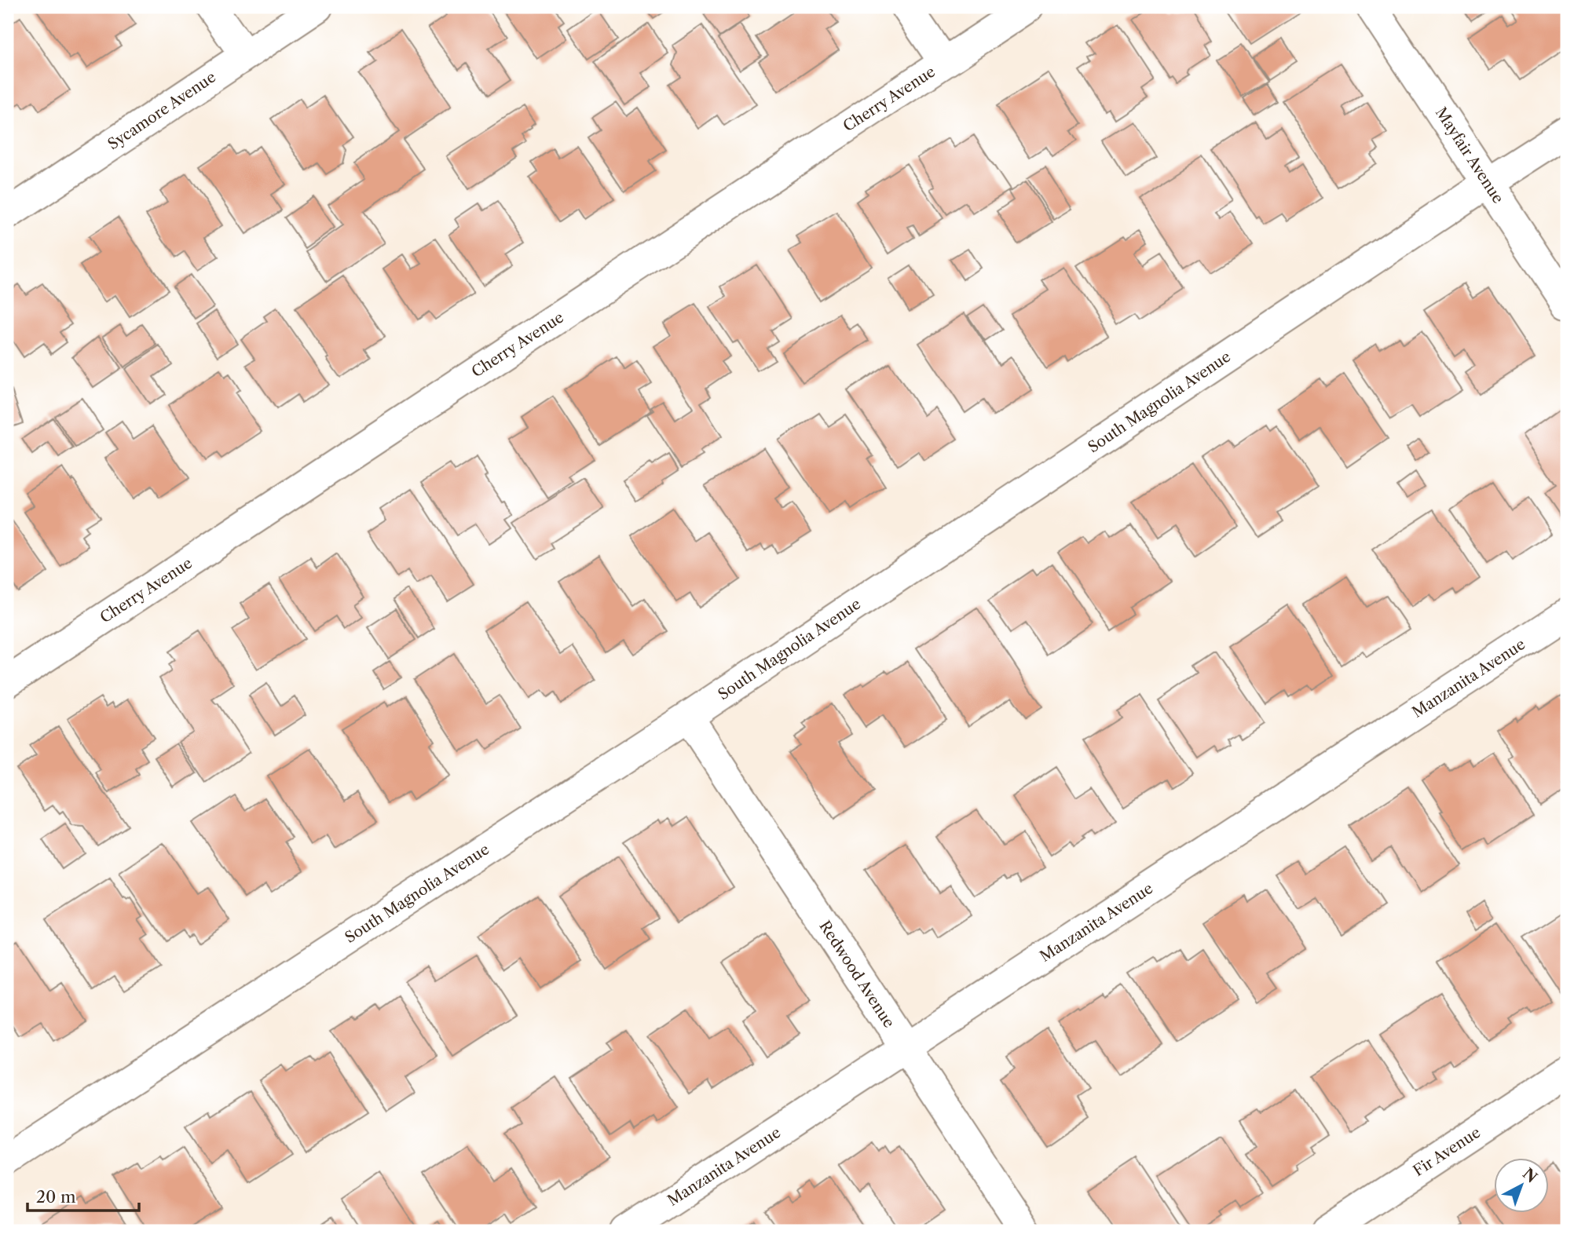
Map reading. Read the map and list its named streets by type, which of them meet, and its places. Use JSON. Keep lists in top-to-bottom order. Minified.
{"streets":{"street":["Cherry Avenue","Sycamore Avenue","Mayfair Avenue","South Magnolia Avenue","Manzanita Avenue","Redwood Avenue","Fir Avenue"]},"crossings":[["Mayfair Avenue","South Magnolia Avenue"],["South Magnolia Avenue","Redwood Avenue"],["Manzanita Avenue","Redwood Avenue"]],"scale_bar":"20 m","north":"top right"}
